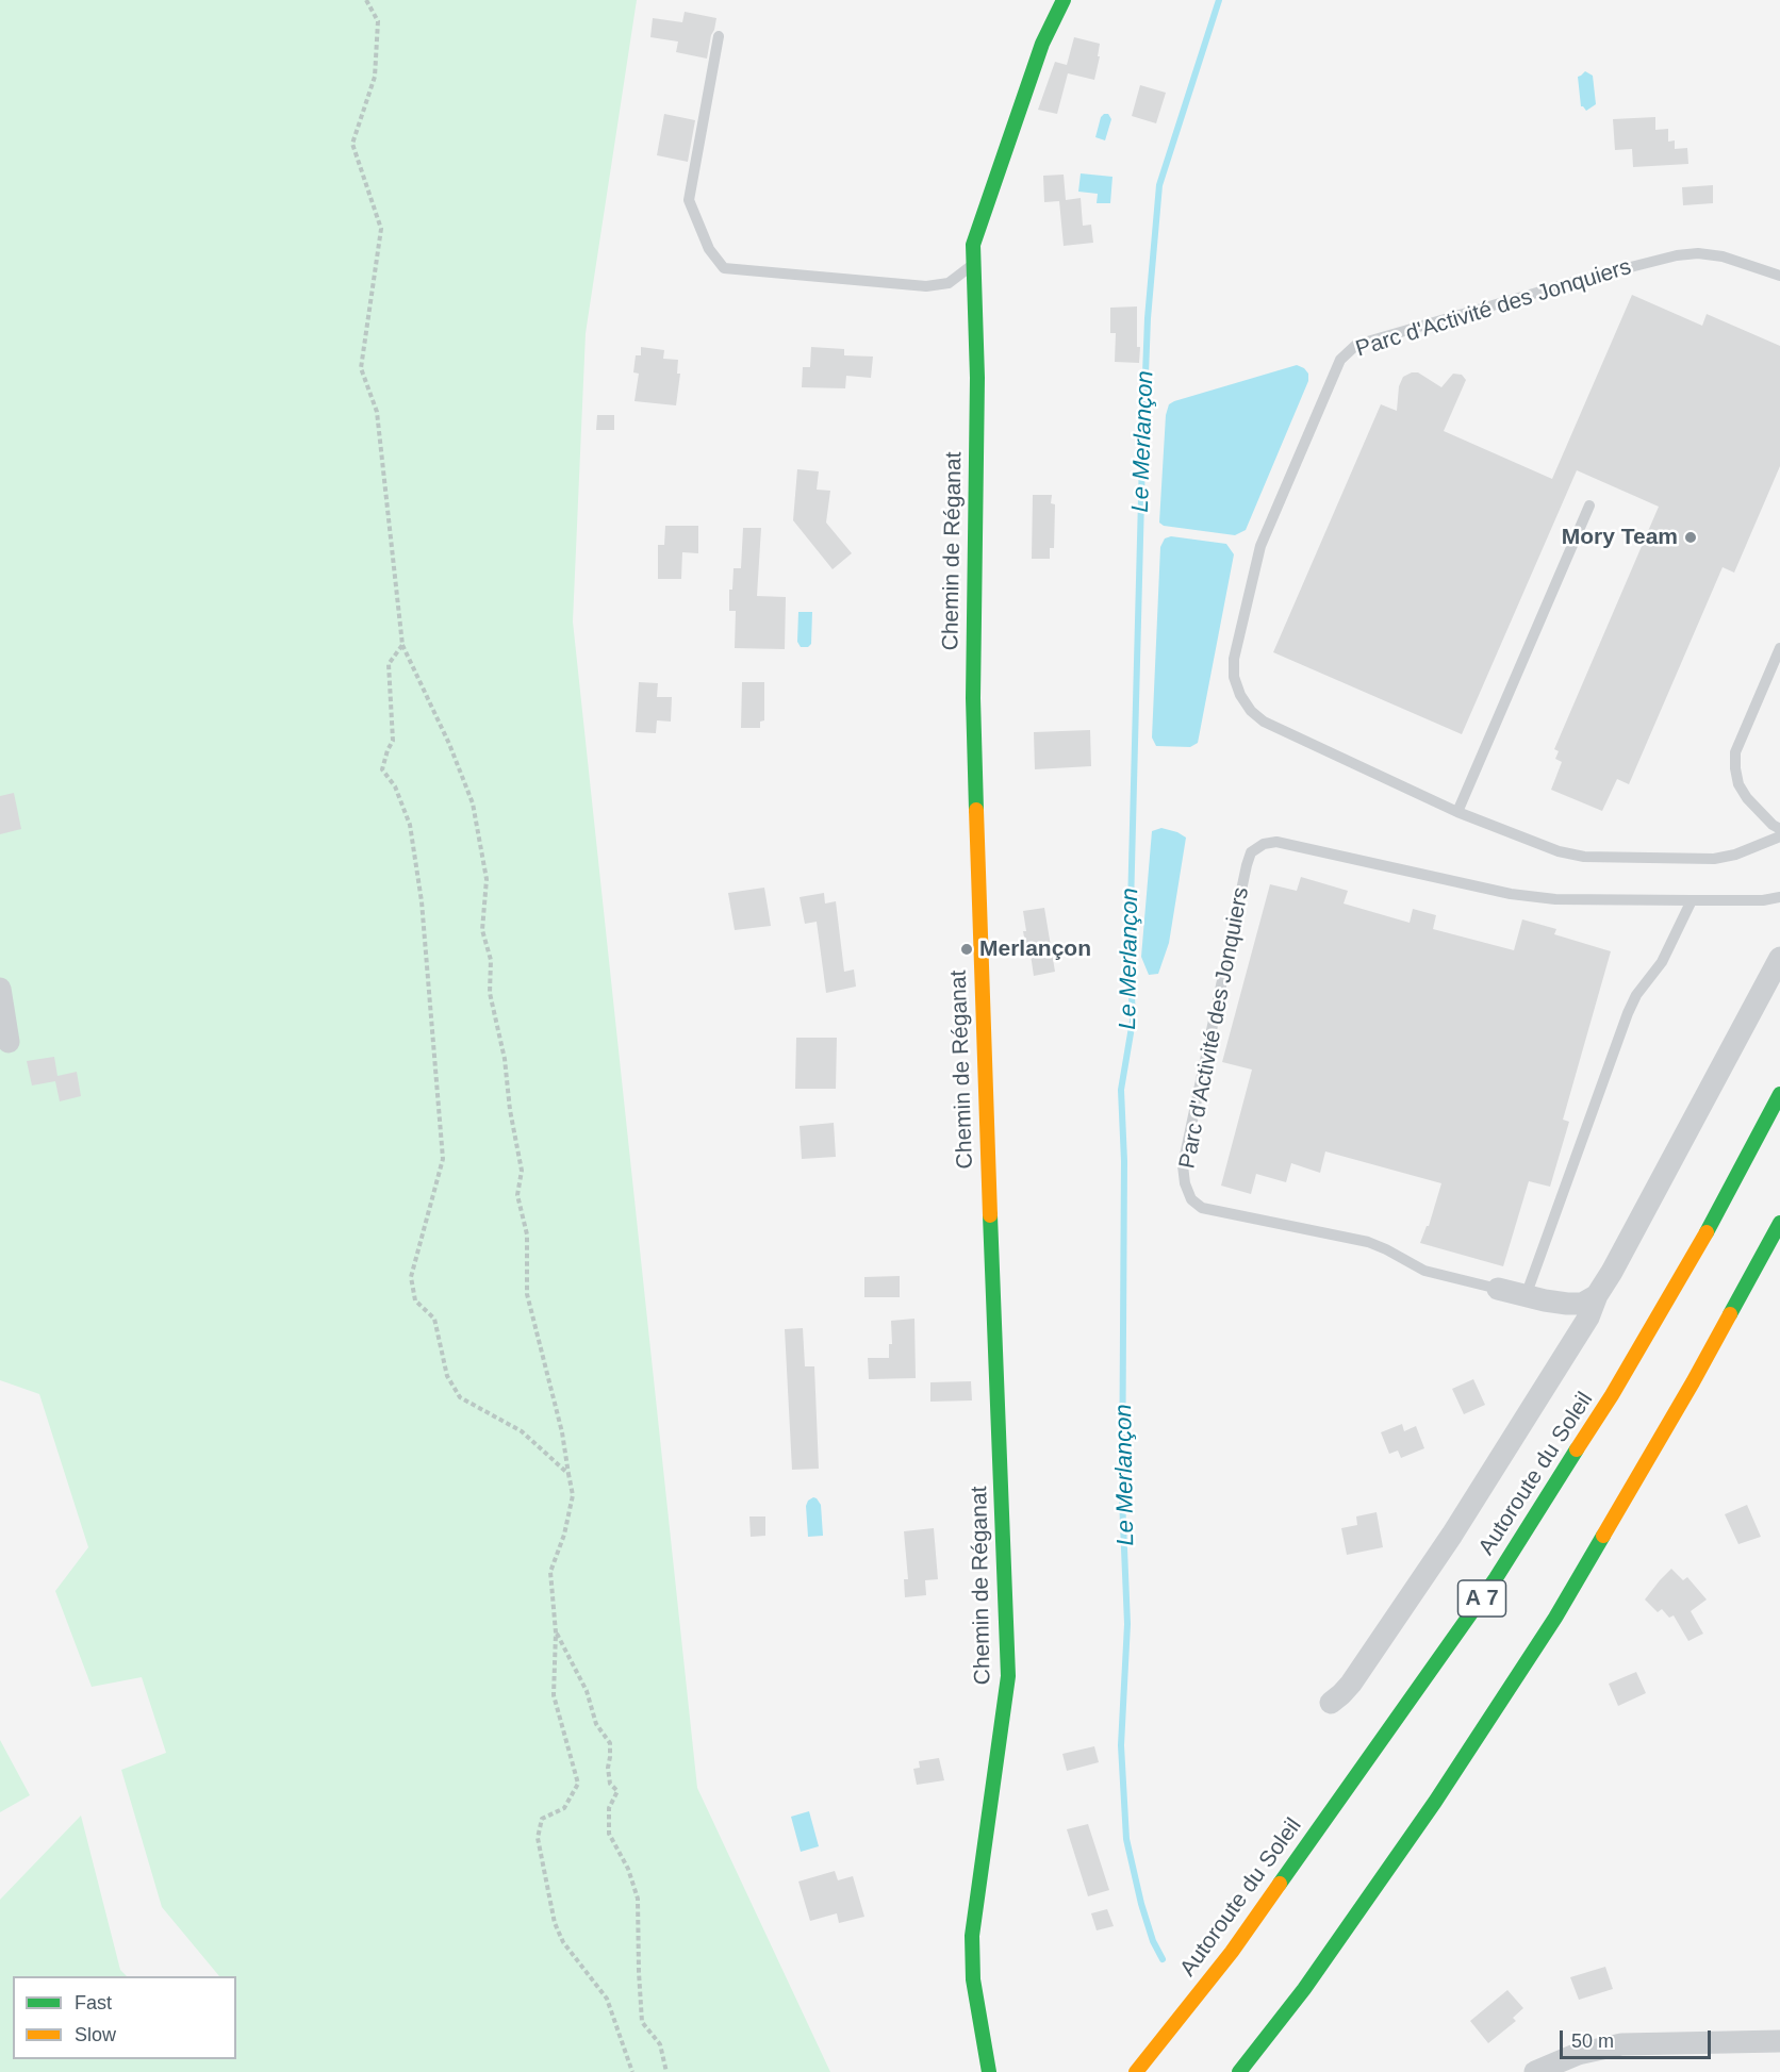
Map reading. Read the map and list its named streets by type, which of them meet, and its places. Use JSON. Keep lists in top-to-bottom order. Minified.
{"streets":{"main road":["Chemin de Réganat","Autoroute du Soleil","A 7"],"street":["Parc d'Activité des Jonquiers"]},"water":["Le Merlançon"],"places":["Mory Team","Merlançon"],"legend":["Fast","Slow"],"scale_bar":"50 m"}
